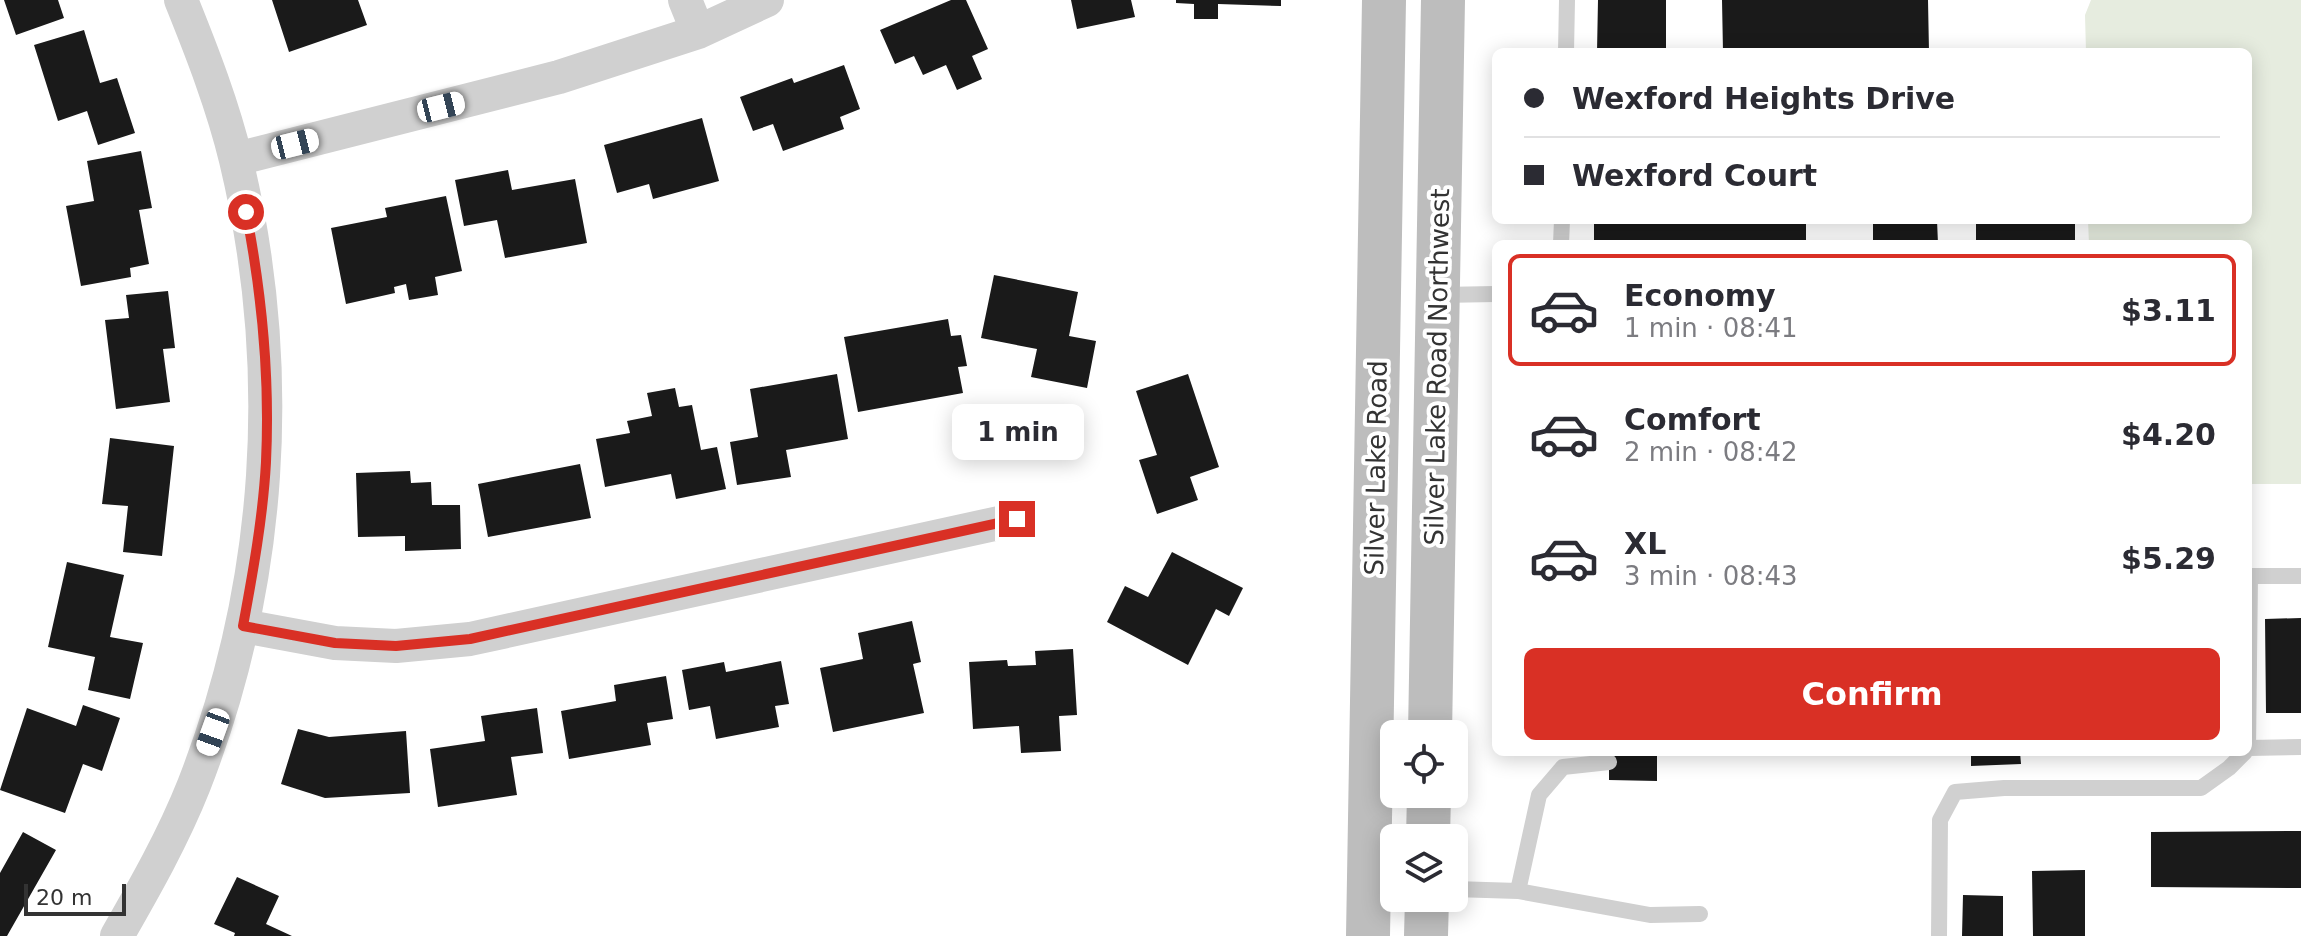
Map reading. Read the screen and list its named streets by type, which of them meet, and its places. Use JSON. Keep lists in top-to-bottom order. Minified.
{"streets":{"main road":["Silver Lake Road Northwest","Silver Lake Road"]},"scale_bar":"20 m","page":{"banner":["Wexford Heights Drive","Wexford Court"],"list":[{"name":"Economy","note":"1 min · 08:41","value":"$3.11"},{"name":"Comfort","note":"2 min · 08:42","value":"$4.20"},{"name":"XL","note":"3 min · 08:43","value":"$5.29"}],"bubble":"1 min","buttons":"Confirm","scale":"20 m"}}
